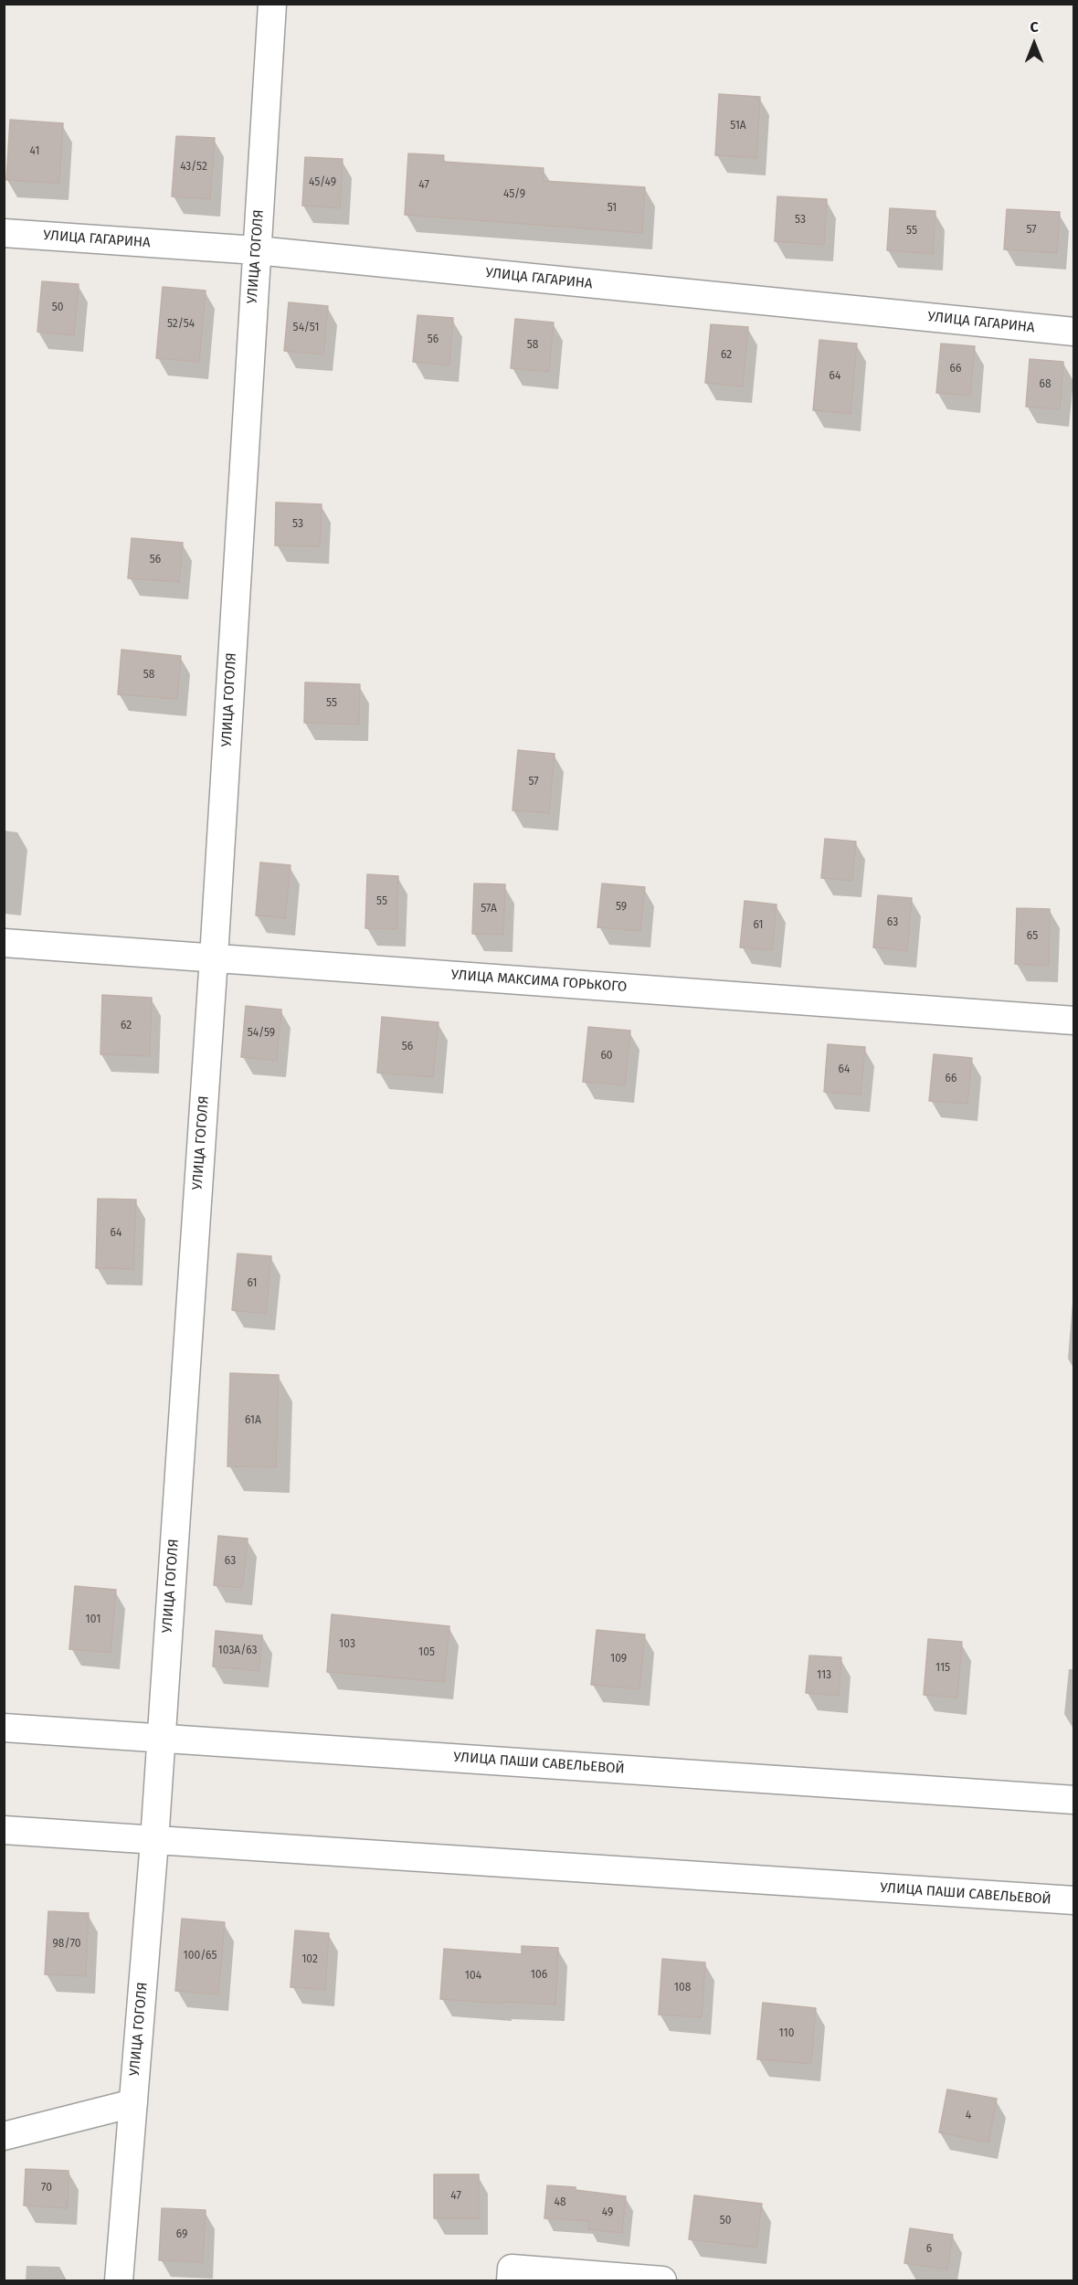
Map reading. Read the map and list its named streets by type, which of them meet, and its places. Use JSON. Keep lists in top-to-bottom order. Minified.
{"streets":{"street":["УЛИЦА ГАГАРИНА","УЛИЦА ГОГОЛЯ","УЛИЦА МАКСИМА ГОРЬКОГО","УЛИЦА ПАШИ САВЕЛЬЕВОЙ"]},"crossings":[["УЛИЦА ГАГАРИНА","УЛИЦА ГОГОЛЯ"],["УЛИЦА ГОГОЛЯ","УЛИЦА МАКСИМА ГОРЬКОГО"],["УЛИЦА ГОГОЛЯ","УЛИЦА ПАШИ САВЕЛЬЕВОЙ"]],"house_numbers":["51А","41","43/52","45/49","47","45/9","51","53","57","55","50","52/54","54/51","56","58","62","66","64","68","53","56","58","55","57","55","59","57А","63","61","65","62","54/59","56","60","64","66","64","61","61А","63","101","103","103А/63","105","109","115","113","98/70","100/65","102","106","104","108","110","4","70","47","48","49","50","69","6"],"north":"top"}
